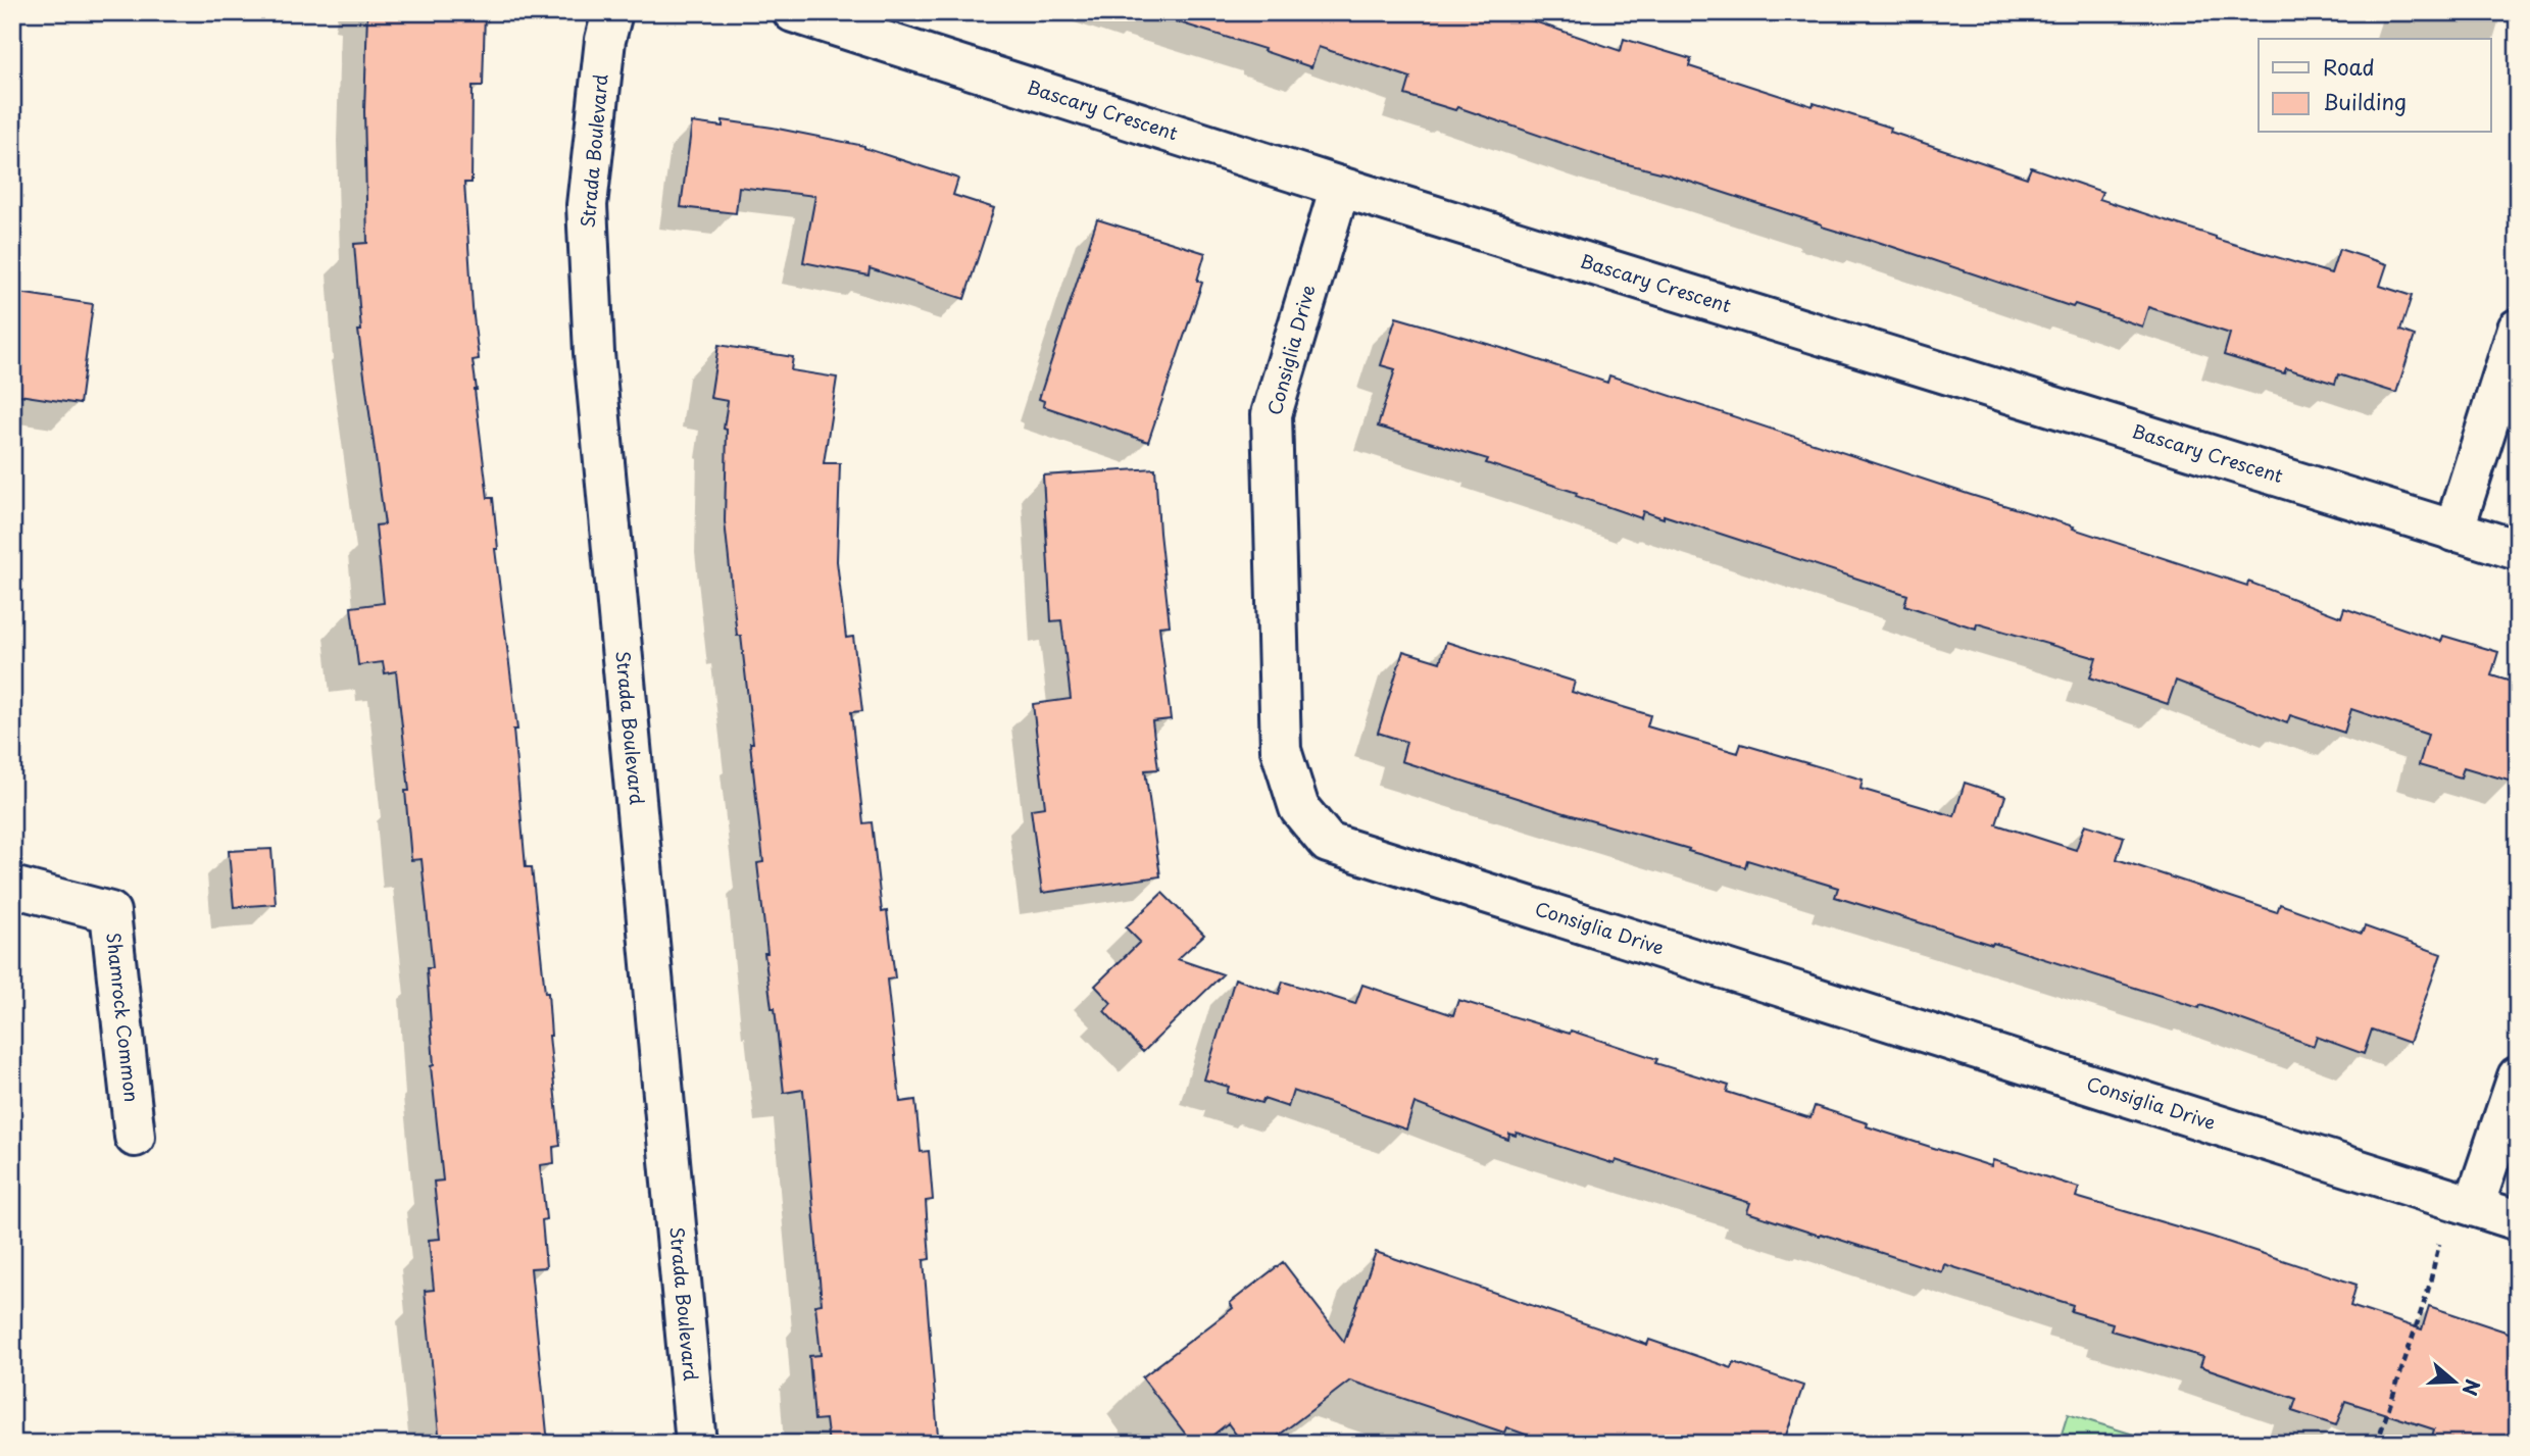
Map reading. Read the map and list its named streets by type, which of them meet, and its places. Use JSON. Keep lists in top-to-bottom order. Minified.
{"streets":{"street":["Bascary Crescent","Strada Boulevard","Consiglia Drive","Shamrock Common"]},"crossings":[["Bascary Crescent","Consiglia Drive"]],"legend":["Road","Building"],"north":"right"}
